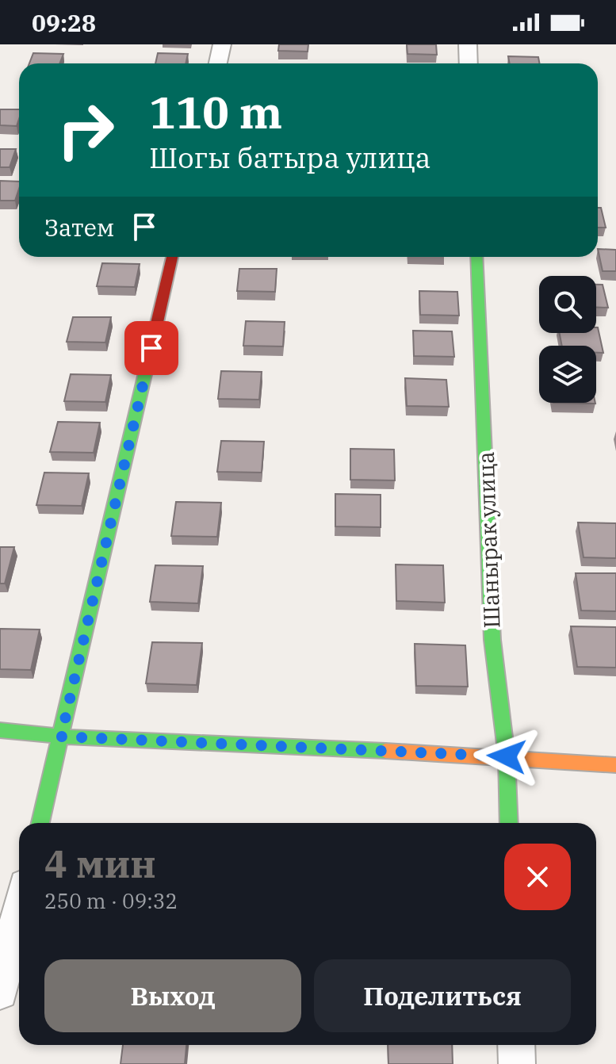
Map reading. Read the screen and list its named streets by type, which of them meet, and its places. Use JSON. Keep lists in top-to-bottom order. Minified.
{"streets":{"street":["Шанырак улица"]},"page":{"status":"09:28","turn":["110 m","Шогы батыра улица"],"then":"Затем","heading":["4 мин","250 m · 09:32"],"buttons":["Выход","Поделиться"]}}
